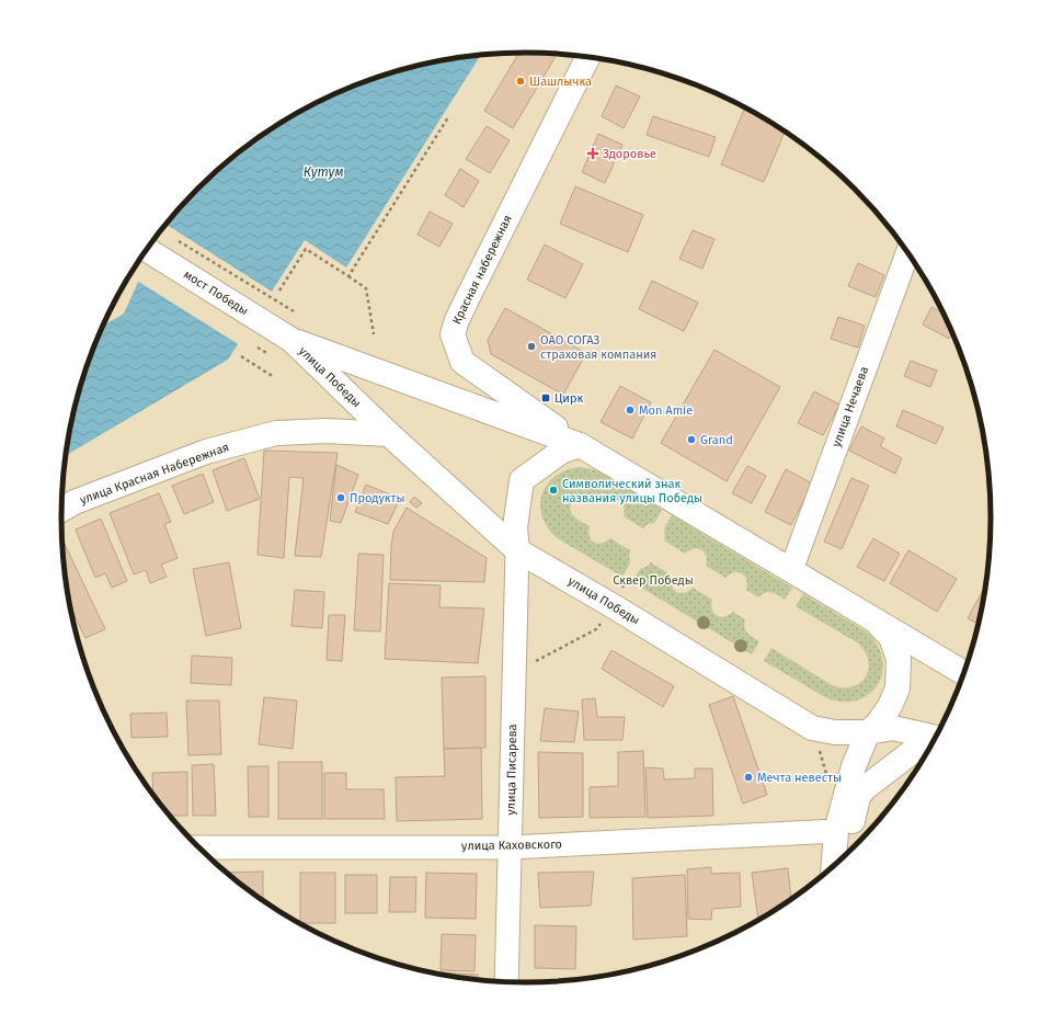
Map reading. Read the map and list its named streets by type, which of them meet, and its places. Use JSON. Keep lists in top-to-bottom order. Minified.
{"streets":{"main road":["Красная набережная","мост Победы","улица Победы","улица Красная Набережная"],"street":["улица Нечаева","улица Писарева","улица Каховского"]},"crossings":[["Красная набережная","улица Победы"],["мост Победы","улица Победы"],["улица Победы","улица Нечаева"],["улица Победы","улица Красная Набережная"],["улица Победы","улица Писарева"],["улица Писарева","улица Каховского"]],"water":["Кутум"],"parks":["Сквер Победы"],"places":{"other":["Шашлычка","ОАО СОГАЗ страховая компания","Mon Amie","Grand","Символический знак названия улицы Победы","Продукты","Мечта невесты"],"health":["Здоровье"],"transit":["Цирк"]}}
